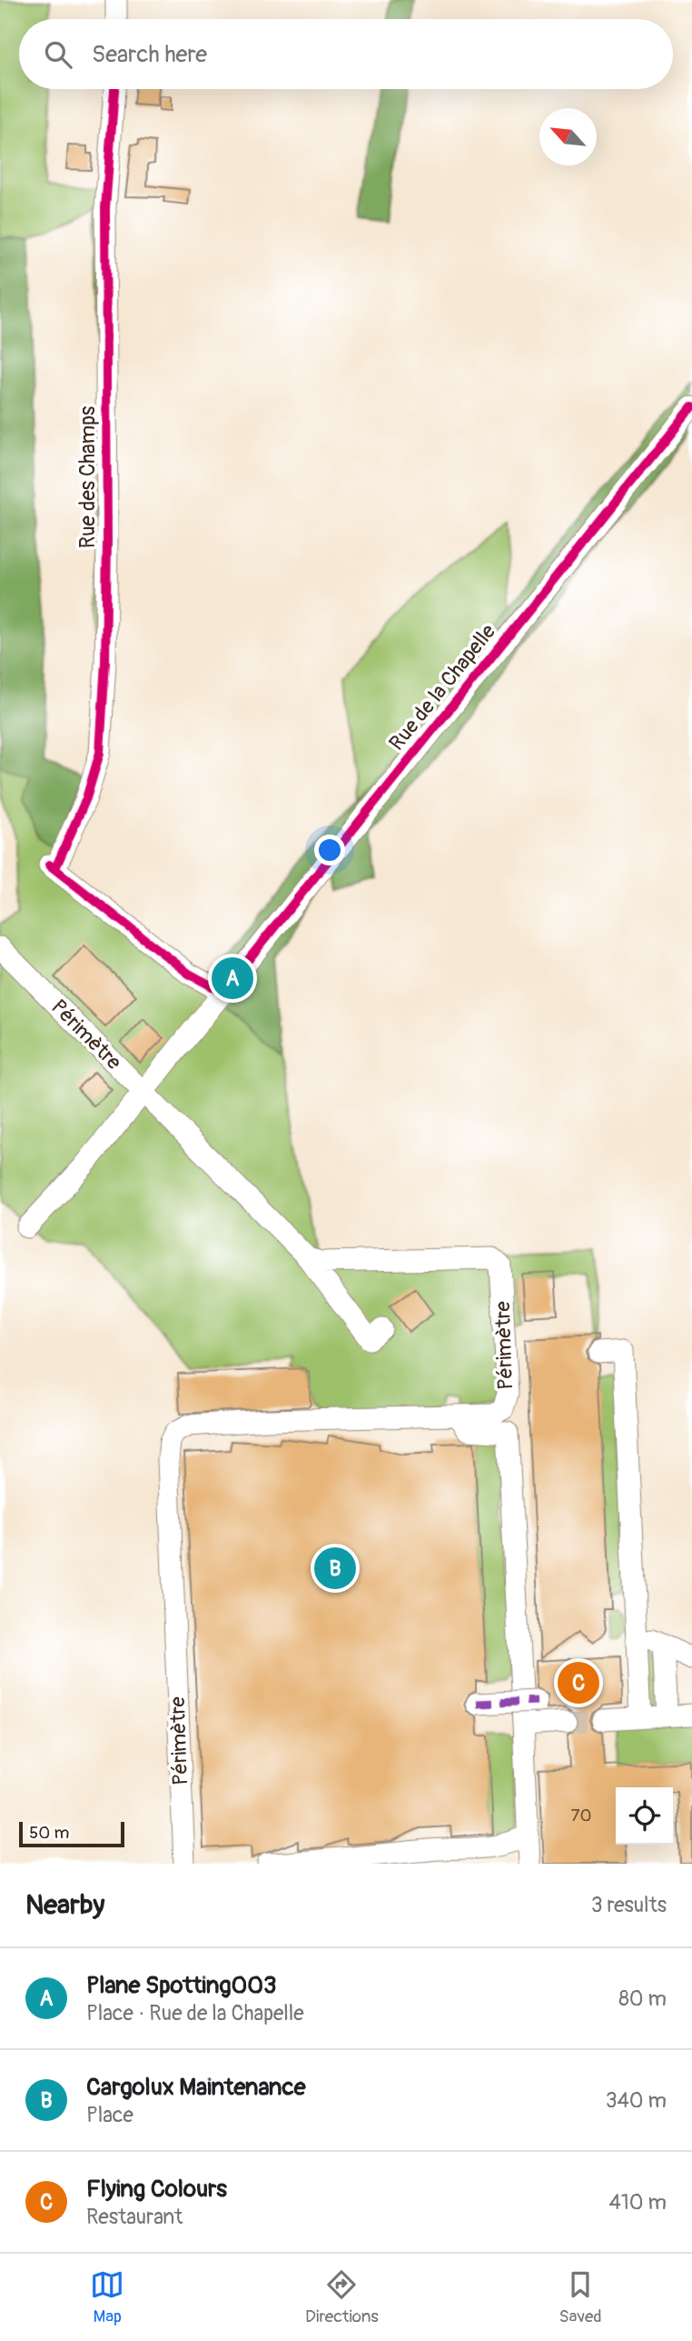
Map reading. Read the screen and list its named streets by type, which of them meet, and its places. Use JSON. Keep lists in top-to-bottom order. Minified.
{"streets":{"street":["Rue des Champs","Rue de la Chapelle","Périmètre"]},"crossings":[["Rue des Champs","Rue de la Chapelle"],["Rue de la Chapelle","Périmètre"]],"house_numbers":["70"],"scale_bar":"50 m","north":"top left","page":{"search":"Search here","pins":["A","B","C"],"scale":"50 m","heading":["Nearby","3 results"],"list":[{"mark":"A","name":"Plane Spotting003","note":"Place · Rue de la Chapelle","value":"80 m"},{"mark":"B","name":"Cargolux Maintenance","note":"Place","value":"340 m"},{"mark":"C","name":"Flying Colours","note":"Restaurant","value":"410 m"}],"nav":["Map","Directions","Saved"]}}
